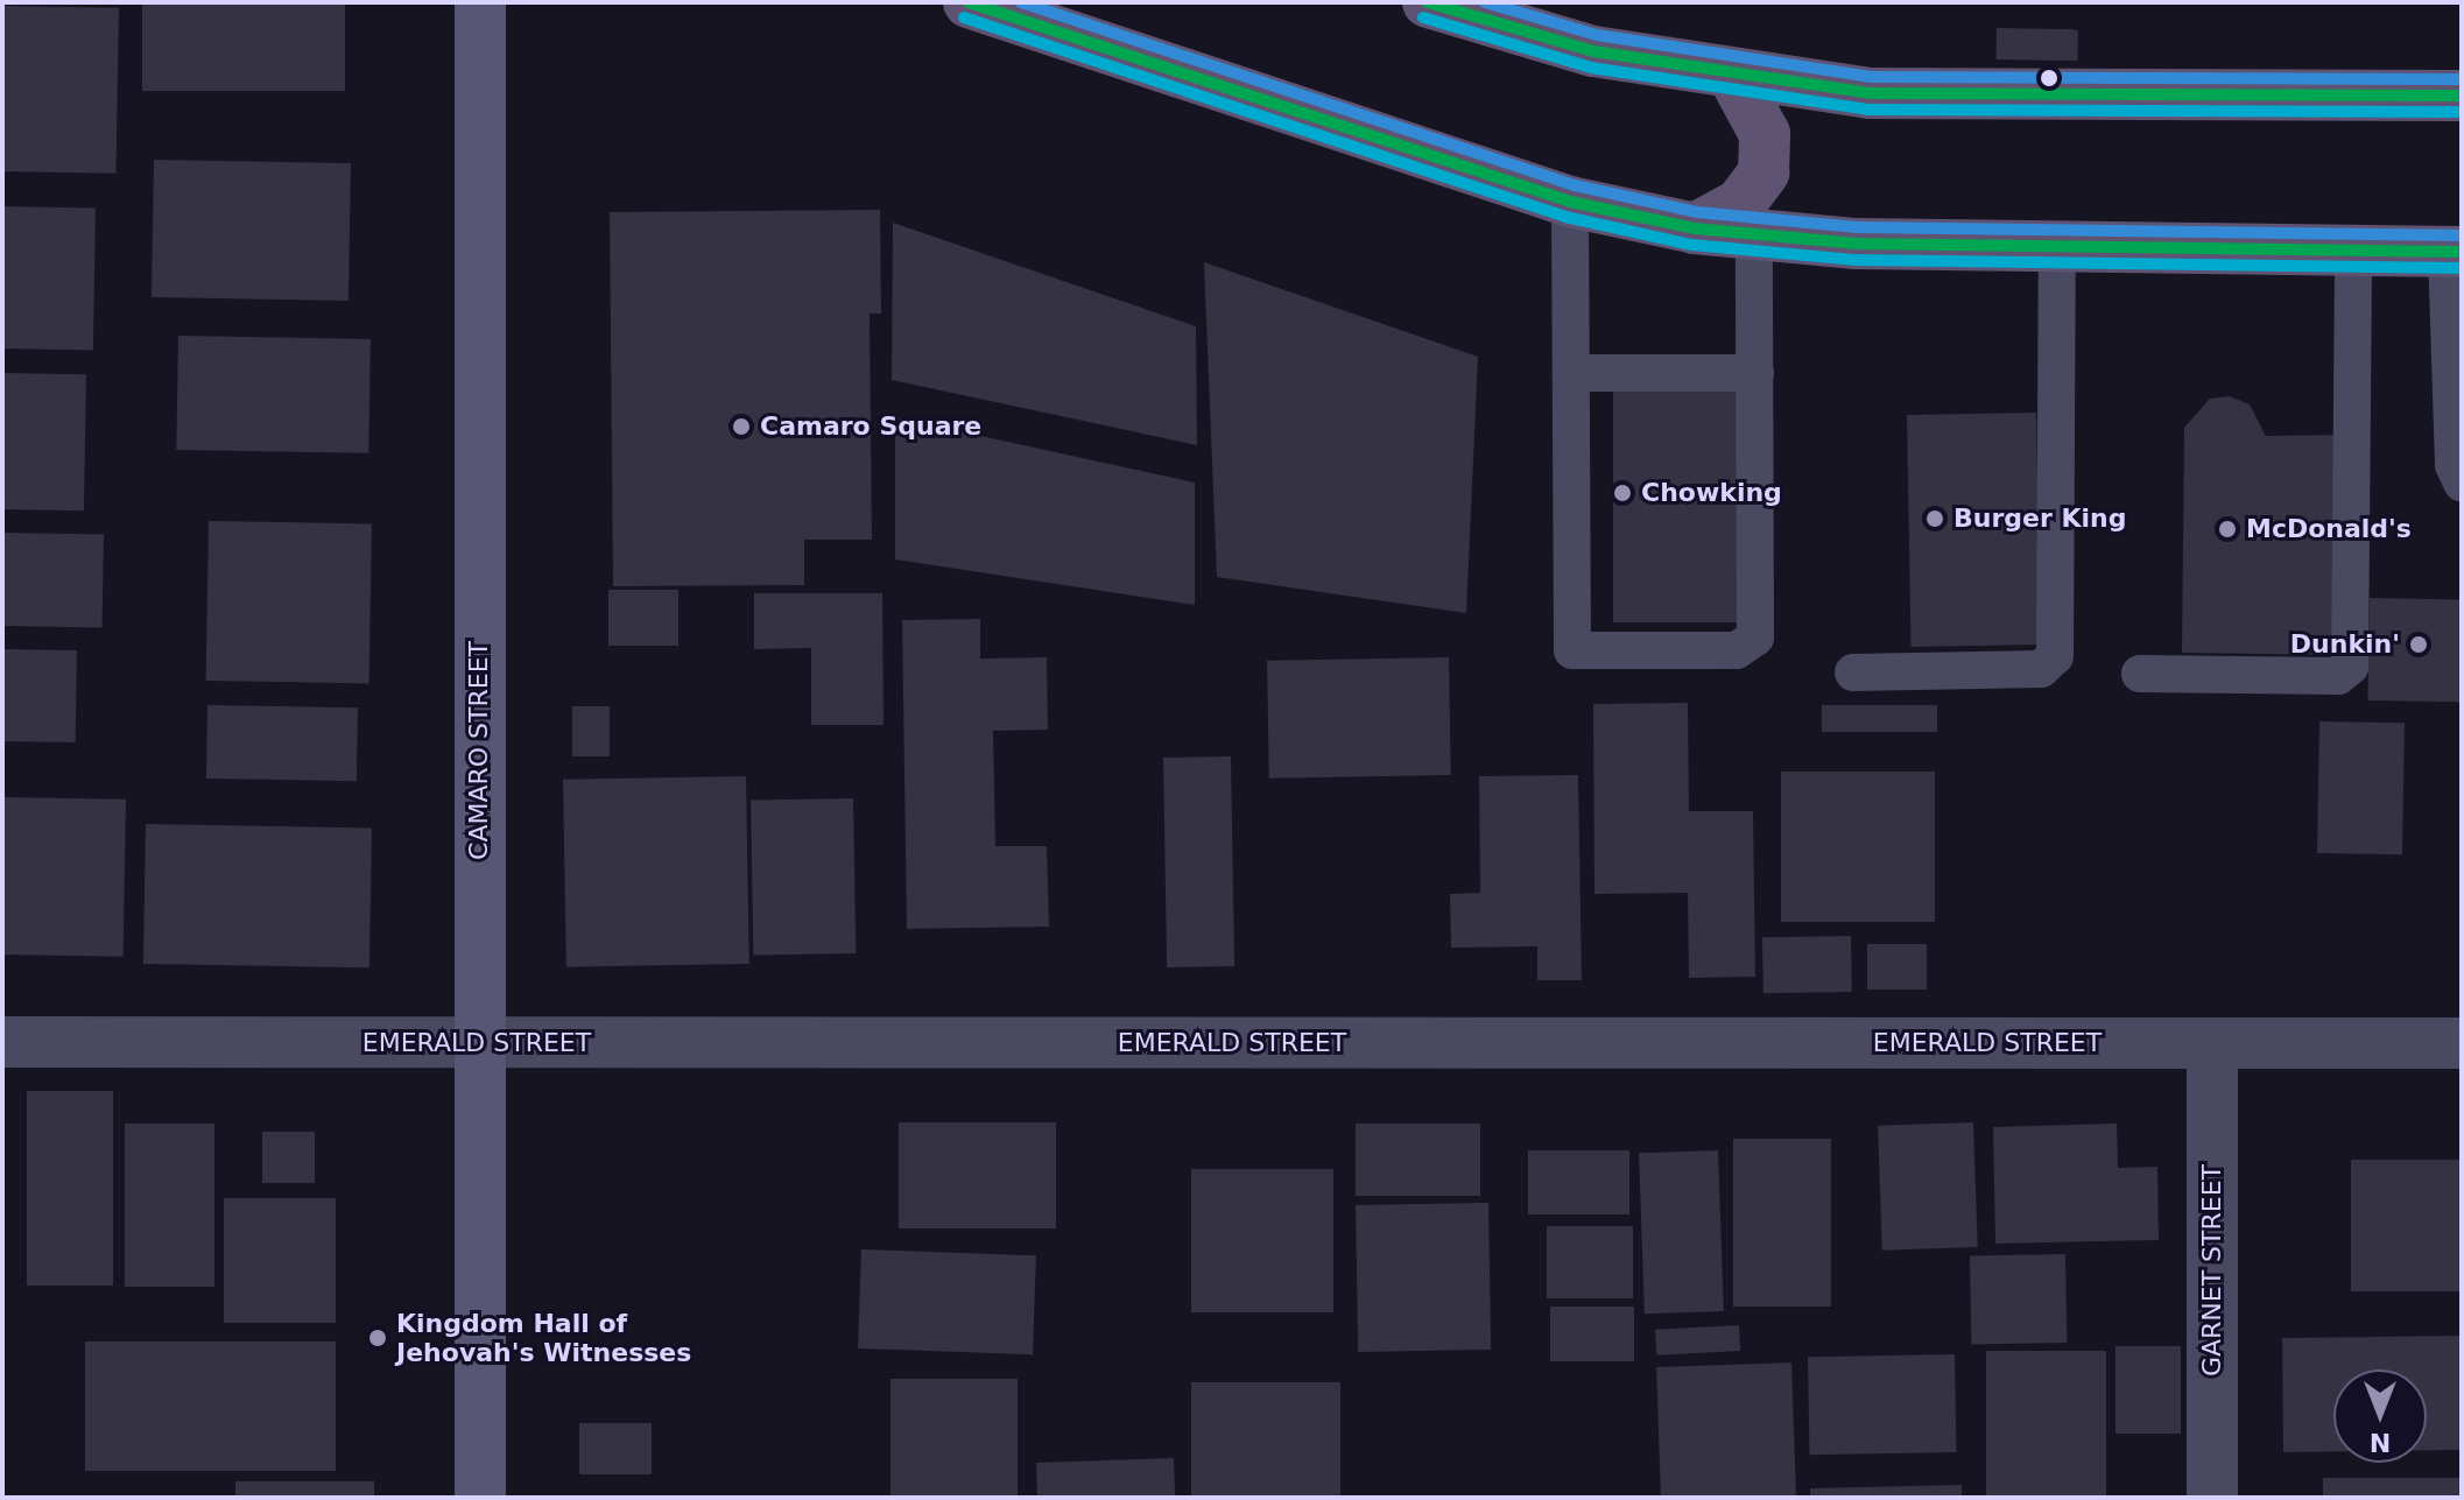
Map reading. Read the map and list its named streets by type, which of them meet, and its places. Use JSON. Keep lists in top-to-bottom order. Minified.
{"streets":{"street":["CAMARO STREET","EMERALD STREET","GARNET STREET"]},"crossings":[["CAMARO STREET","EMERALD STREET"],["EMERALD STREET","GARNET STREET"]],"places":["Camaro Square","Chowking","Burger King","McDonald's","Dunkin'","Kingdom Hall of Jehovah's Witnesses"],"north":"bottom"}
